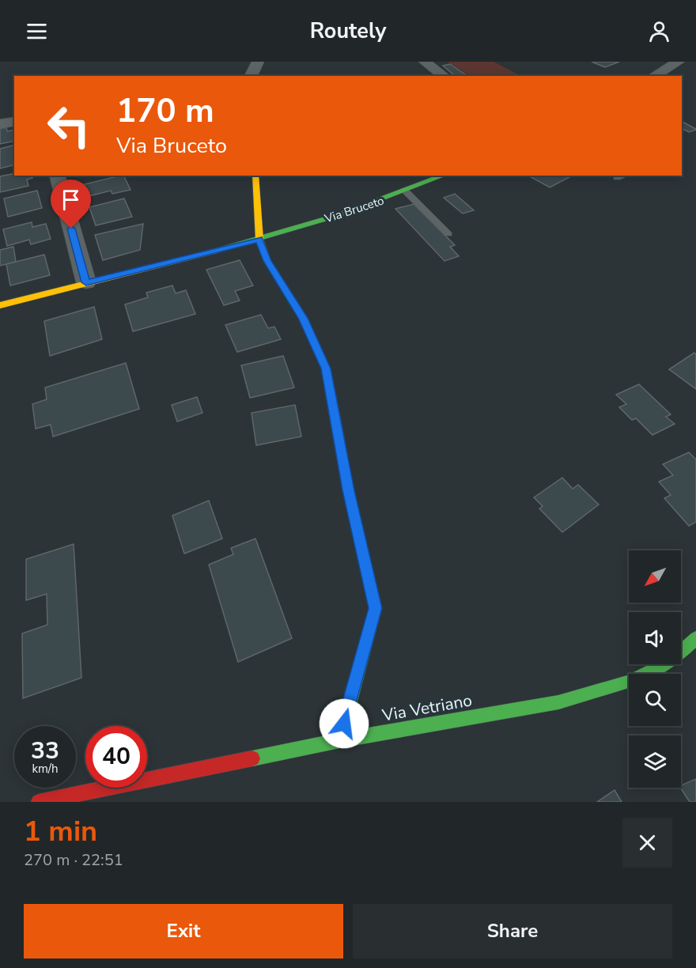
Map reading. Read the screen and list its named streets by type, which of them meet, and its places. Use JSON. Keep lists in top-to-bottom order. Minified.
{"streets":{"street":["Via Bruceto","Via Vetriano"]},"north":"bottom left","page":{"header":"Routely","turn":["170 m","Via Bruceto"],"speed":"33 km/h","limit":"40","heading":["1 min","270 m · 22:51"],"buttons":["Exit","Share"]}}
